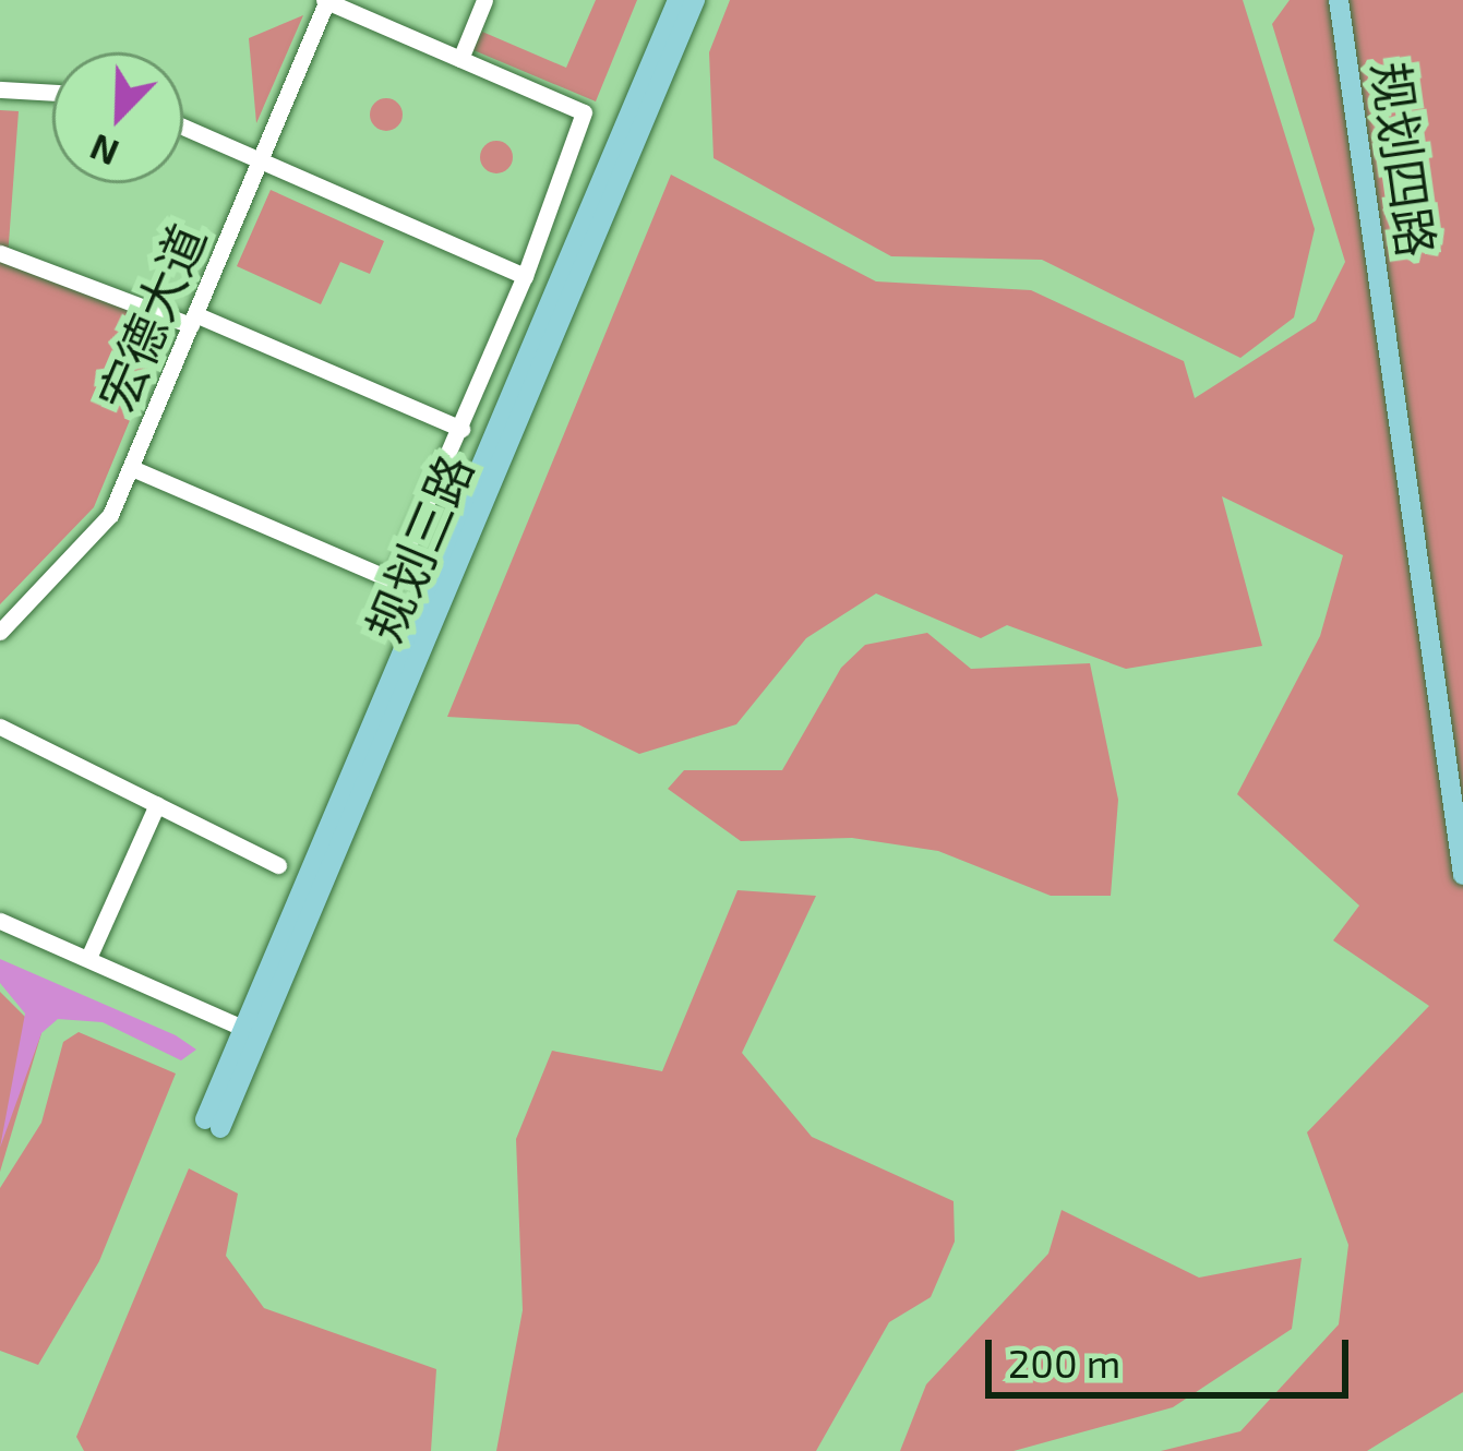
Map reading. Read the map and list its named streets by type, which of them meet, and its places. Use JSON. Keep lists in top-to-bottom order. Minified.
{"streets":{"main road":["规划四路","规划三路"],"street":["宏德大道"]},"scale_bar":"200 m","north":"bottom left"}
